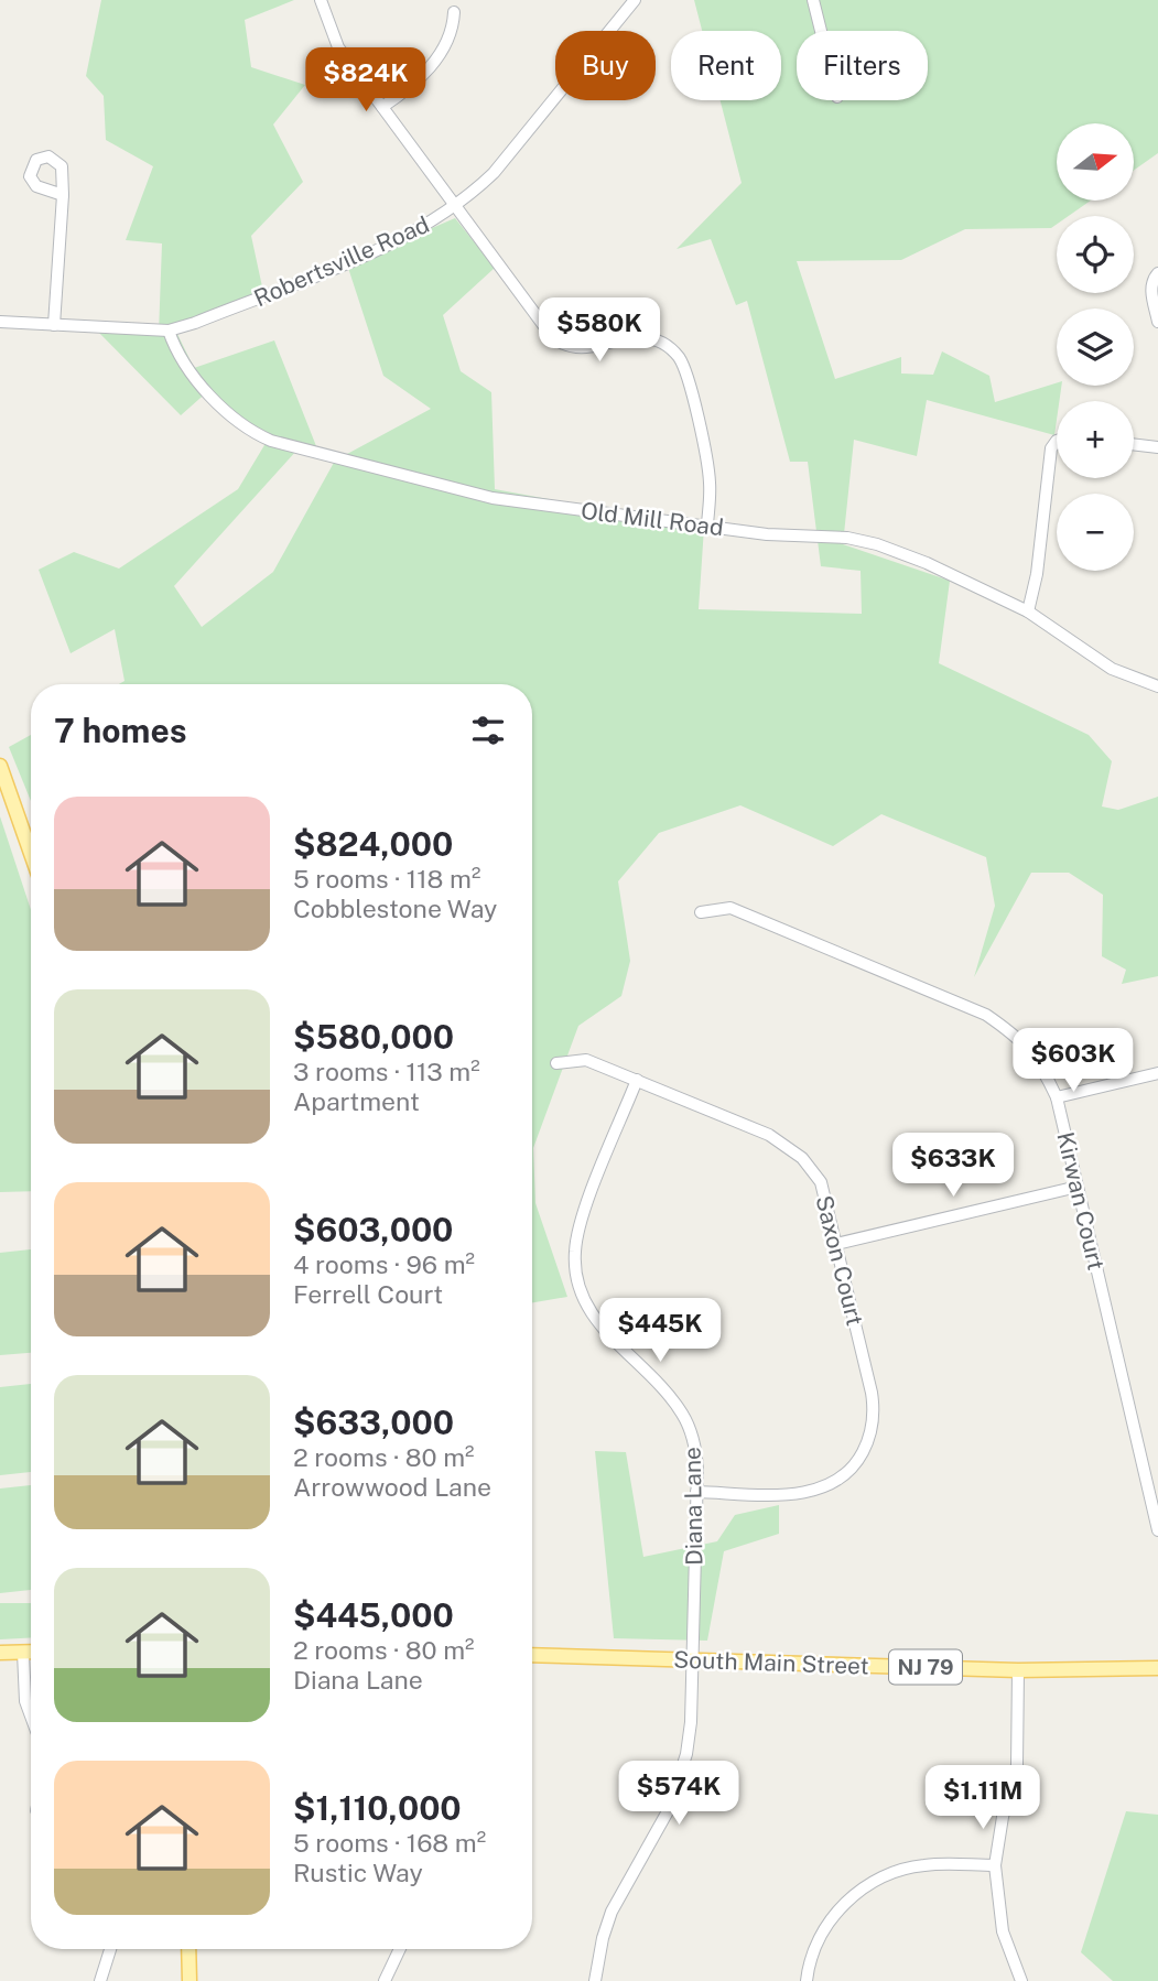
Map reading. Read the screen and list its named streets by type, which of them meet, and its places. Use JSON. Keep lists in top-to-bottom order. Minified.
{"streets":{"main road":["South Main Street","NJ 79"],"street":["Robertsville Road","Old Mill Road","Kirwan Court","Saxon Court","Diana Lane"]},"crossings":[["Robertsville Road","Old Mill Road"],["Saxon Court","Diana Lane"],["Diana Lane","South Main Street"]],"north":"right","page":{"chip":["Buy","Rent","Filters"],"price":["$824K","$580K","$603K","$633K","$445K","$574K","$1.11M"],"map_buttons":["+","−"],"heading":"7 homes","list":[{"name":"$824,000","note":"5 rooms · 118 m² · Cobblestone Way"},{"name":"$580,000","note":"3 rooms · 113 m² · Apartment"},{"name":"$603,000","note":"4 rooms · 96 m² · Ferrell Court"},{"name":"$633,000","note":"2 rooms · 80 m² · Arrowwood Lane"},{"name":"$445,000","note":"2 rooms · 80 m² · Diana Lane"},{"name":"$1,110,000","note":"5 rooms · 168 m² · Rustic Way"}]}}
